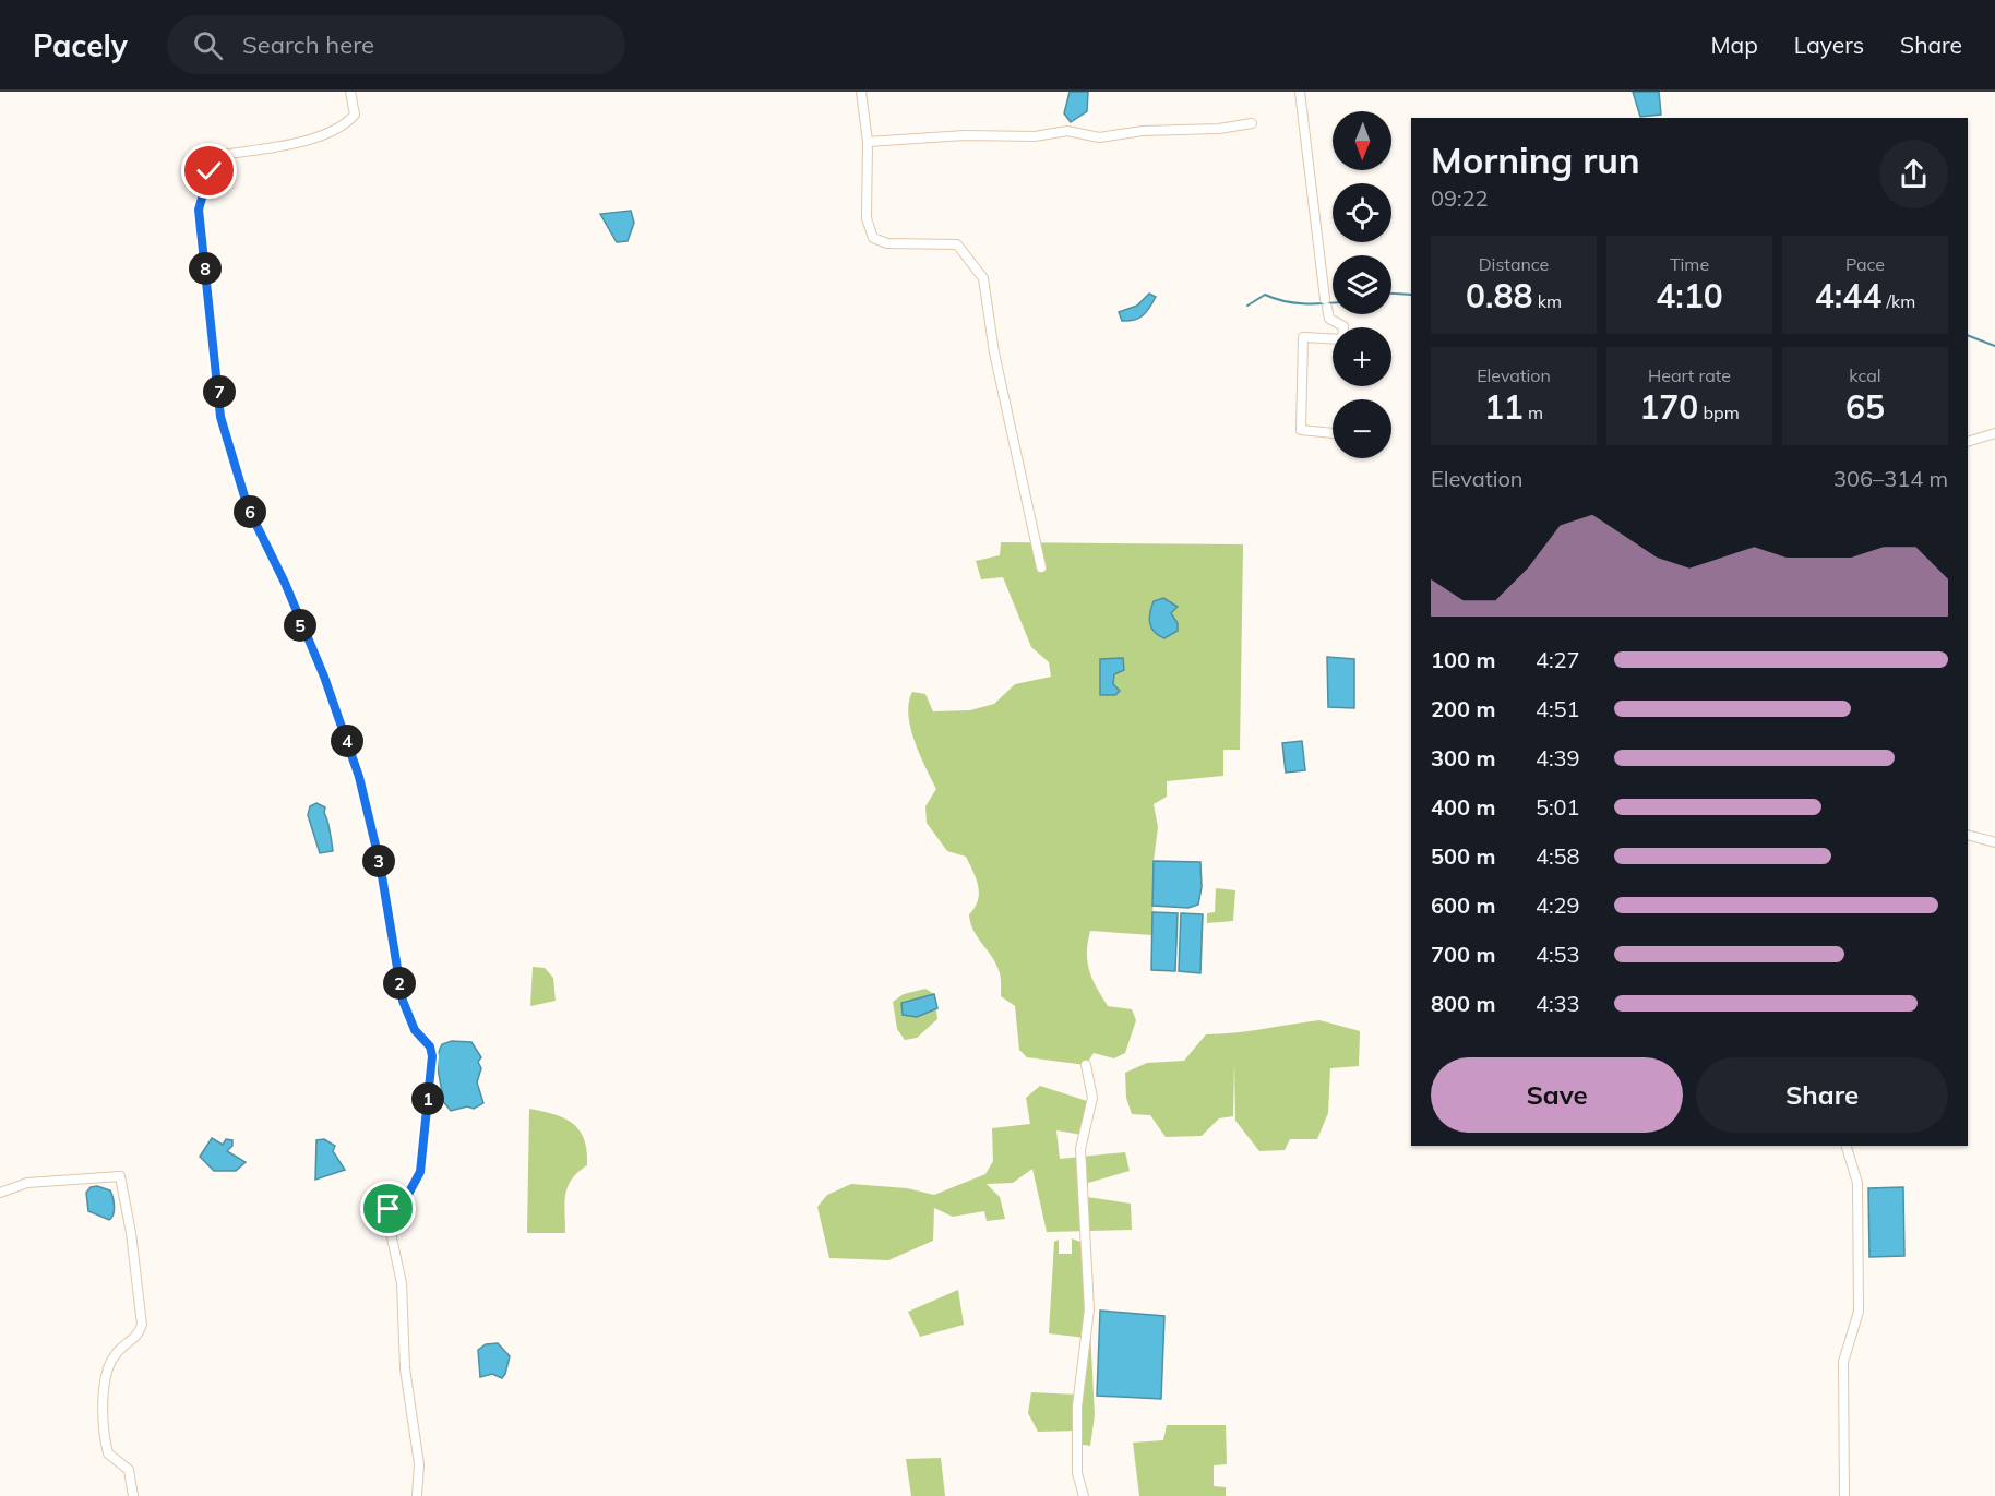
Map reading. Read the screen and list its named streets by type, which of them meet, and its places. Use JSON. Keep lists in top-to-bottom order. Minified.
{"north":"bottom","page":{"header":"Pacely","search":"Search here","nav":["Map","Layers","Share"],"map_buttons":["+","−"],"heading":["Morning run","09:22"],"stats":[["Distance","0.88 km"],["Time","4:10"],["Pace","4:44 /km"],["Elevation","11 m"],["Heart rate","170 bpm"],["kcal","65"]],"pins":["8","7","6","5","4","3","2","1"],"chart":["Elevation","306–314 m"],"list":[{"name":"100 m","note":"4:27"},{"name":"200 m","note":"4:51"},{"name":"300 m","note":"4:39"},{"name":"400 m","note":"5:01"},{"name":"500 m","note":"4:58"},{"name":"600 m","note":"4:29"},{"name":"700 m","note":"4:53"},{"name":"800 m","note":"4:33"}],"buttons":["Save","Share"]}}
